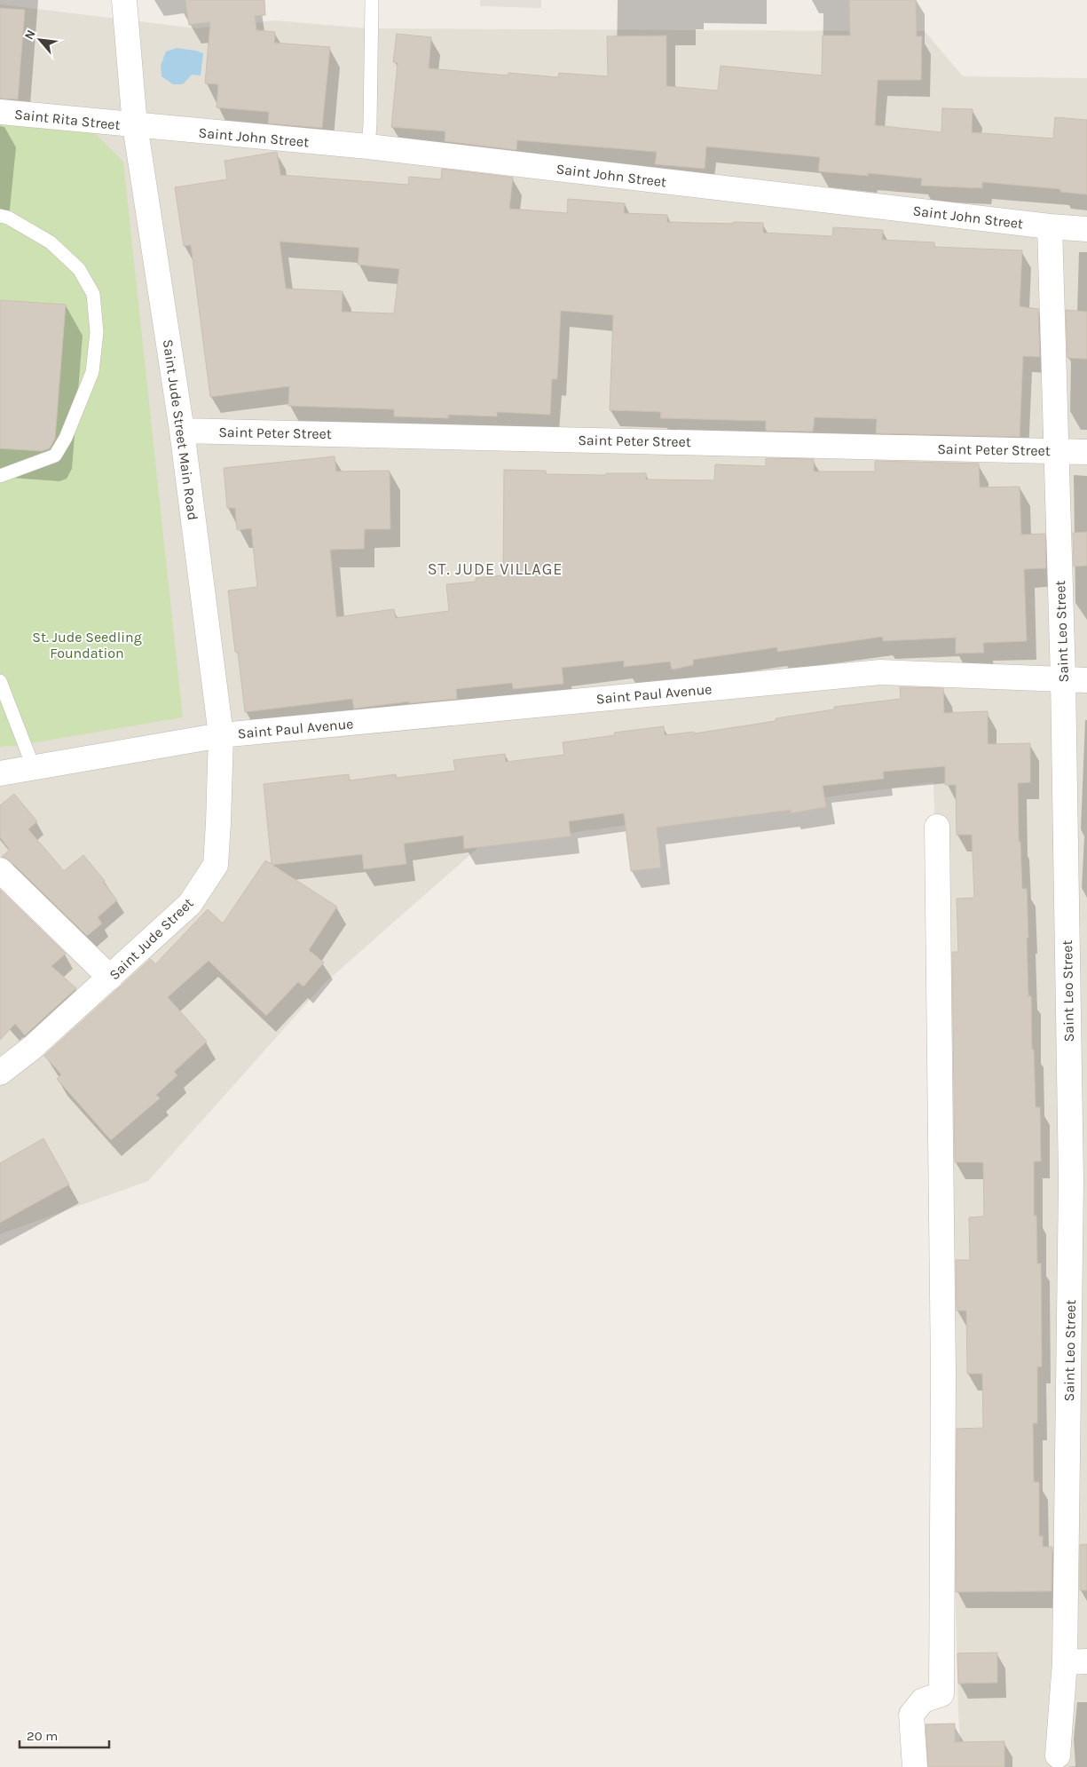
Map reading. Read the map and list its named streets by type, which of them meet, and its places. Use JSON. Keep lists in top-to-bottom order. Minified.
{"streets":{"street":["Saint Rita Street","Saint John Street","Saint Jude Street Main Road","Saint Peter Street","Saint Leo Street","Saint Paul Avenue","Saint Jude Street"]},"crossings":[["Saint Rita Street","Saint John Street"],["Saint Rita Street","Saint Jude Street Main Road"],["Saint John Street","Saint Jude Street Main Road"],["Saint John Street","Saint Leo Street"],["Saint Jude Street Main Road","Saint Peter Street"],["Saint Jude Street Main Road","Saint Paul Avenue"],["Saint Jude Street Main Road","Saint Jude Street"],["Saint Peter Street","Saint Leo Street"],["Saint Leo Street","Saint Paul Avenue"],["Saint Paul Avenue","Saint Jude Street"]],"districts":["ST. JUDE VILLAGE"],"parks":["St. Jude Seedling Foundation"],"scale_bar":"20 m","north":"top left"}
